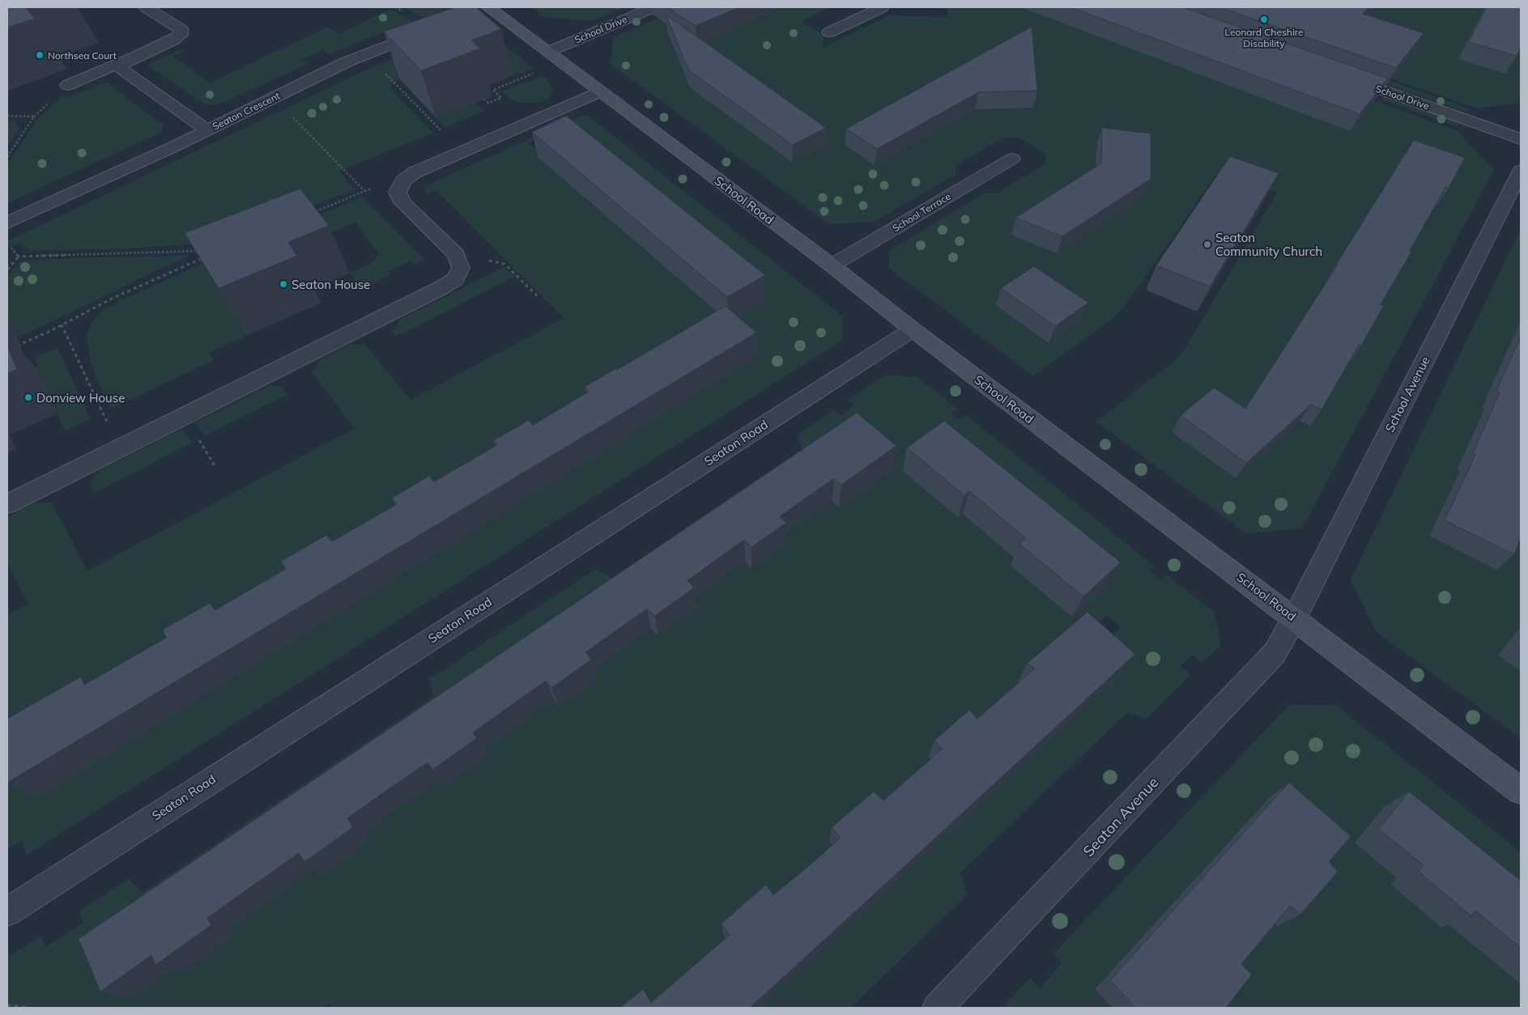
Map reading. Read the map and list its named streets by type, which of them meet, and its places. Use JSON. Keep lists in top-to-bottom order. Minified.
{"streets":{"street":["School Drive","Seaton Crescent","School Road","School Terrace","School Avenue","Seaton Road","Seaton Avenue"]},"crossings":[["School Drive","School Road"],["School Road","School Terrace"],["School Road","School Avenue"],["School Road","Seaton Road"],["School Road","Seaton Avenue"],["School Avenue","Seaton Avenue"]],"places":["Leonard Cheshire Disability","Northsea Court","Seaton Community Church","Seaton House","Donview House"]}
